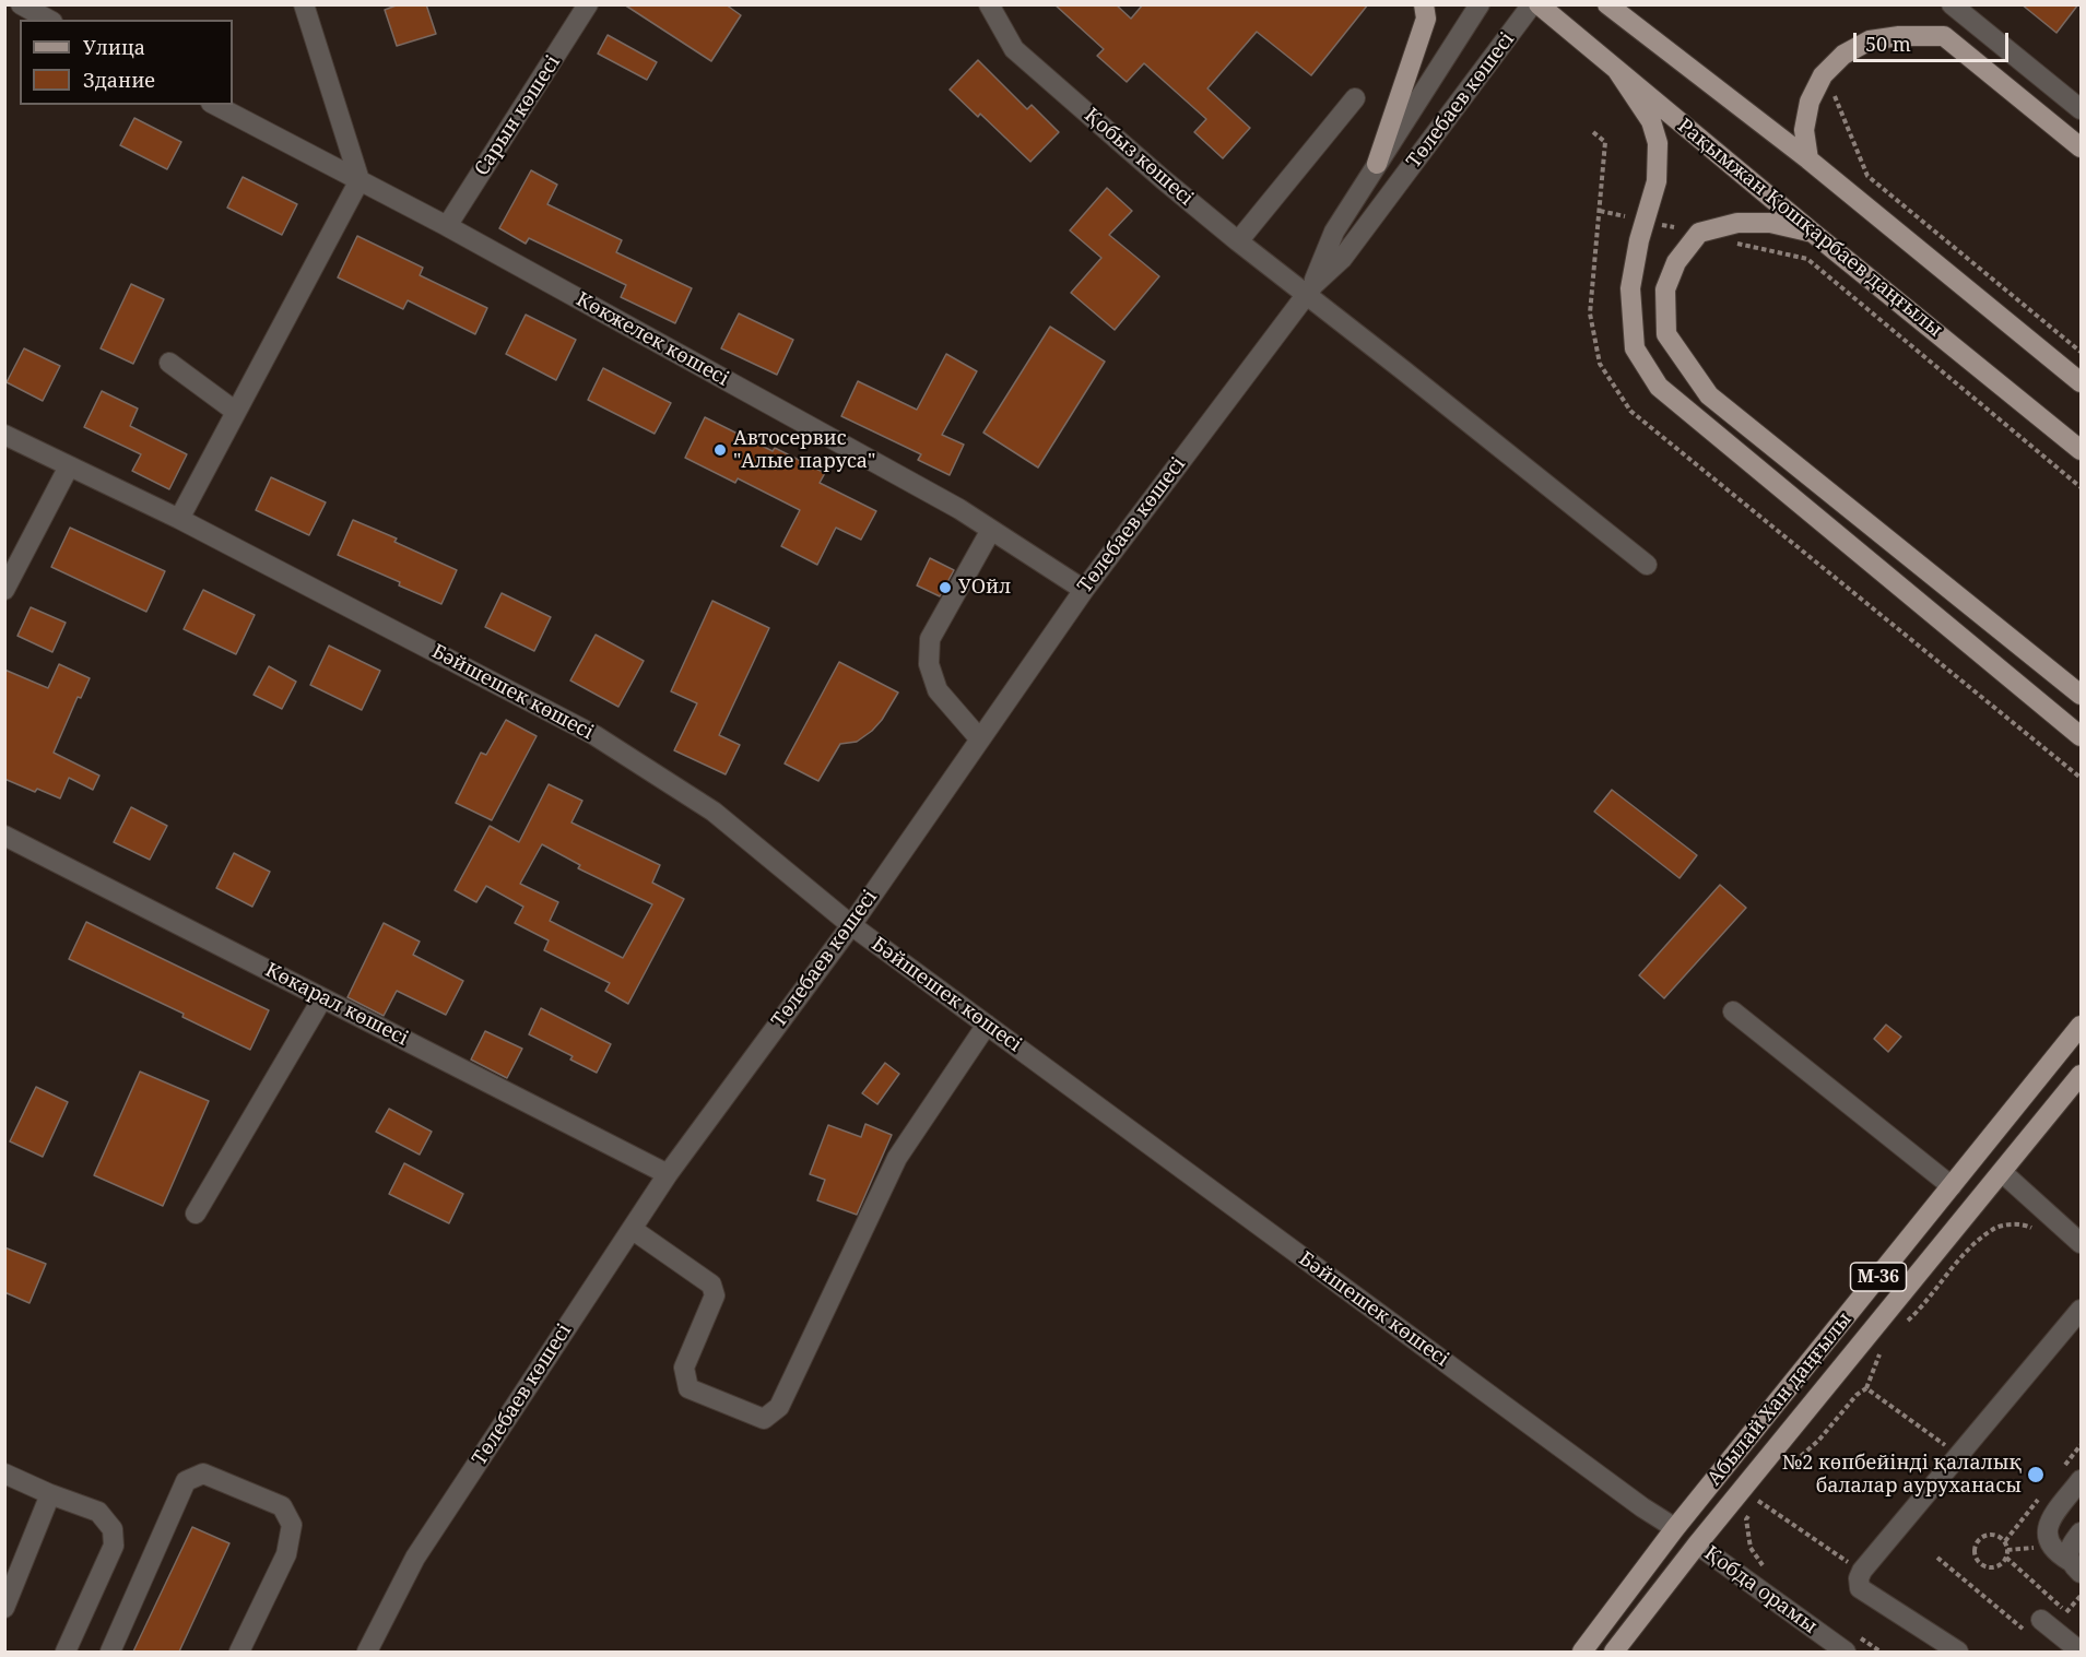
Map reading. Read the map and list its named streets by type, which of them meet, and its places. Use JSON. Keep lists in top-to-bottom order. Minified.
{"streets":{"main road":["Рақымжан Қошқарбаев даңғылы","M-36","Абылай Хан даңғылы","Қобда орамы"],"street":["Төлебаев көшесі","Сарын көшесі","Қобыз көшесі","Көкжелек көшесі","Бәйшешек көшесі","Көкарал көшесі"]},"crossings":[["Төлебаев көшесі","Қобыз көшесі"],["Төлебаев көшесі","Көкжелек көшесі"],["Төлебаев көшесі","Бәйшешек көшесі"],["Төлебаев көшесі","Көкарал көшесі"],["Сарын көшесі","Көкжелек көшесі"],["Бәйшешек көшесі","M-36"],["Бәйшешек көшесі","Абылай Хан даңғылы"],["Бәйшешек көшесі","Қобда орамы"],["M-36","Абылай Хан даңғылы"],["M-36","Қобда орамы"],["Абылай Хан даңғылы","Қобда орамы"]],"places":["Автосервис \"Алые паруса\"","УОйл","№2 көпбейінді қалалық балалар ауруханасы"],"legend":["Улица","Здание"],"scale_bar":"50 m"}
